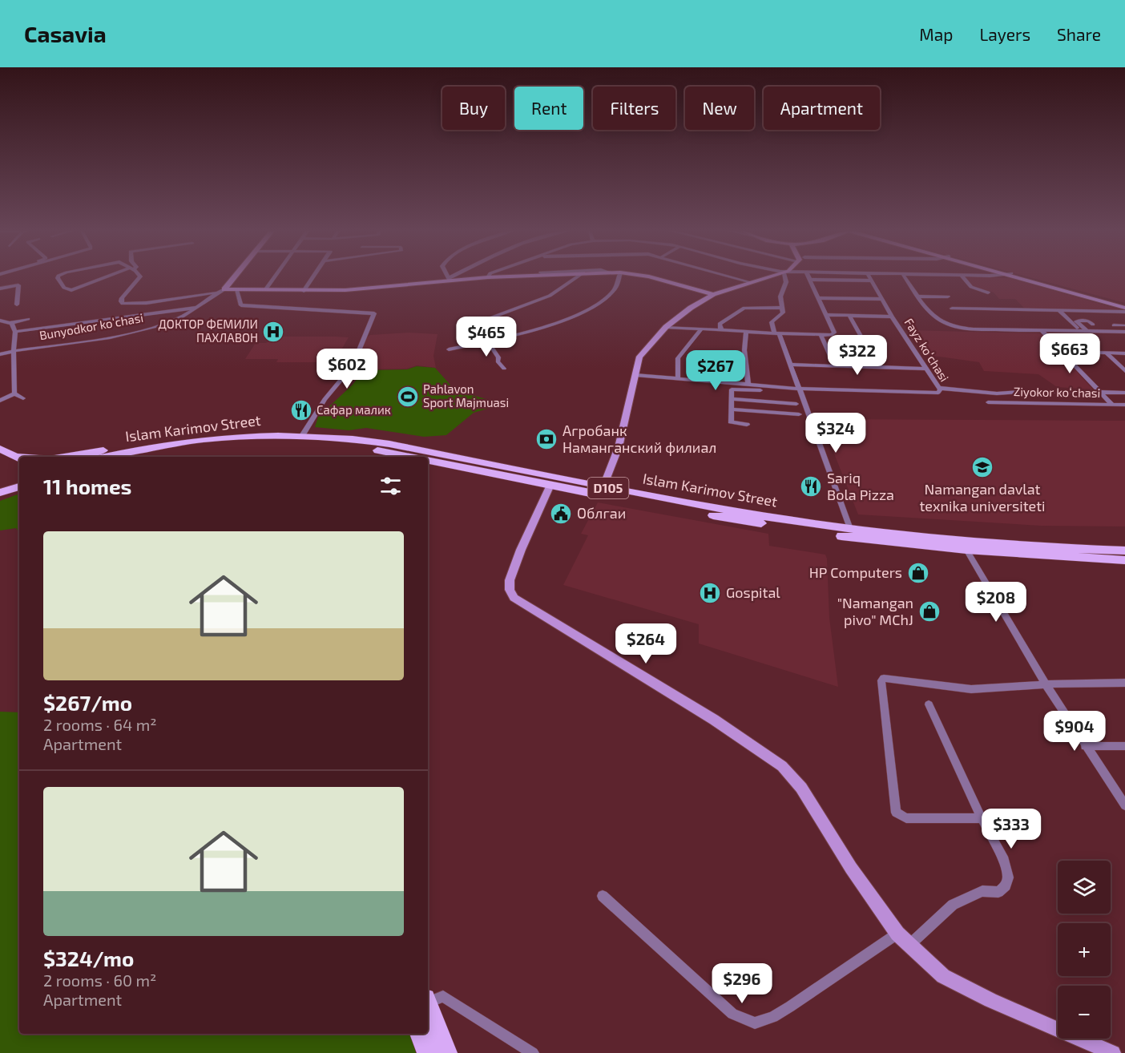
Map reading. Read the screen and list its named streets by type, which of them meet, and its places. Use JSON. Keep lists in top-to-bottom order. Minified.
{"streets":{"main road":["Islam Karimov Street","D105"],"street":["Bunyodkor koʻchasi","Fayz koʻchasi","Ziyokor koʻchasi"]},"places":{"hospital":["ДОКТОР ФЕМИЛИ ПАХЛАВОН","Gospital"],"sports":["Pahlavon Sport Majmuasi"],"restaurant":["Сафар малик","Sariq Bola Pizza"],"bank":["Агробанк Наманганский филиал"],"school or university":["Namangan davlat texnika universiteti"],"public building":["Облгаи"],"shop":["HP Computers","\"Namangan pivo\" MChJ"]},"page":{"header":"Casavia","nav":["Map","Layers","Share"],"chip":["Buy","Rent","Filters","New","Apartment"],"price":["$465","$663","$322","$602","$267","$324","$208","$264","$904","$333","$296"],"heading":"11 homes","list":[{"name":"$267/mo","note":"2 rooms · 64 m² · Apartment"},{"name":"$324/mo","note":"2 rooms · 60 m² · Apartment"}],"map_buttons":["+","−"]}}
